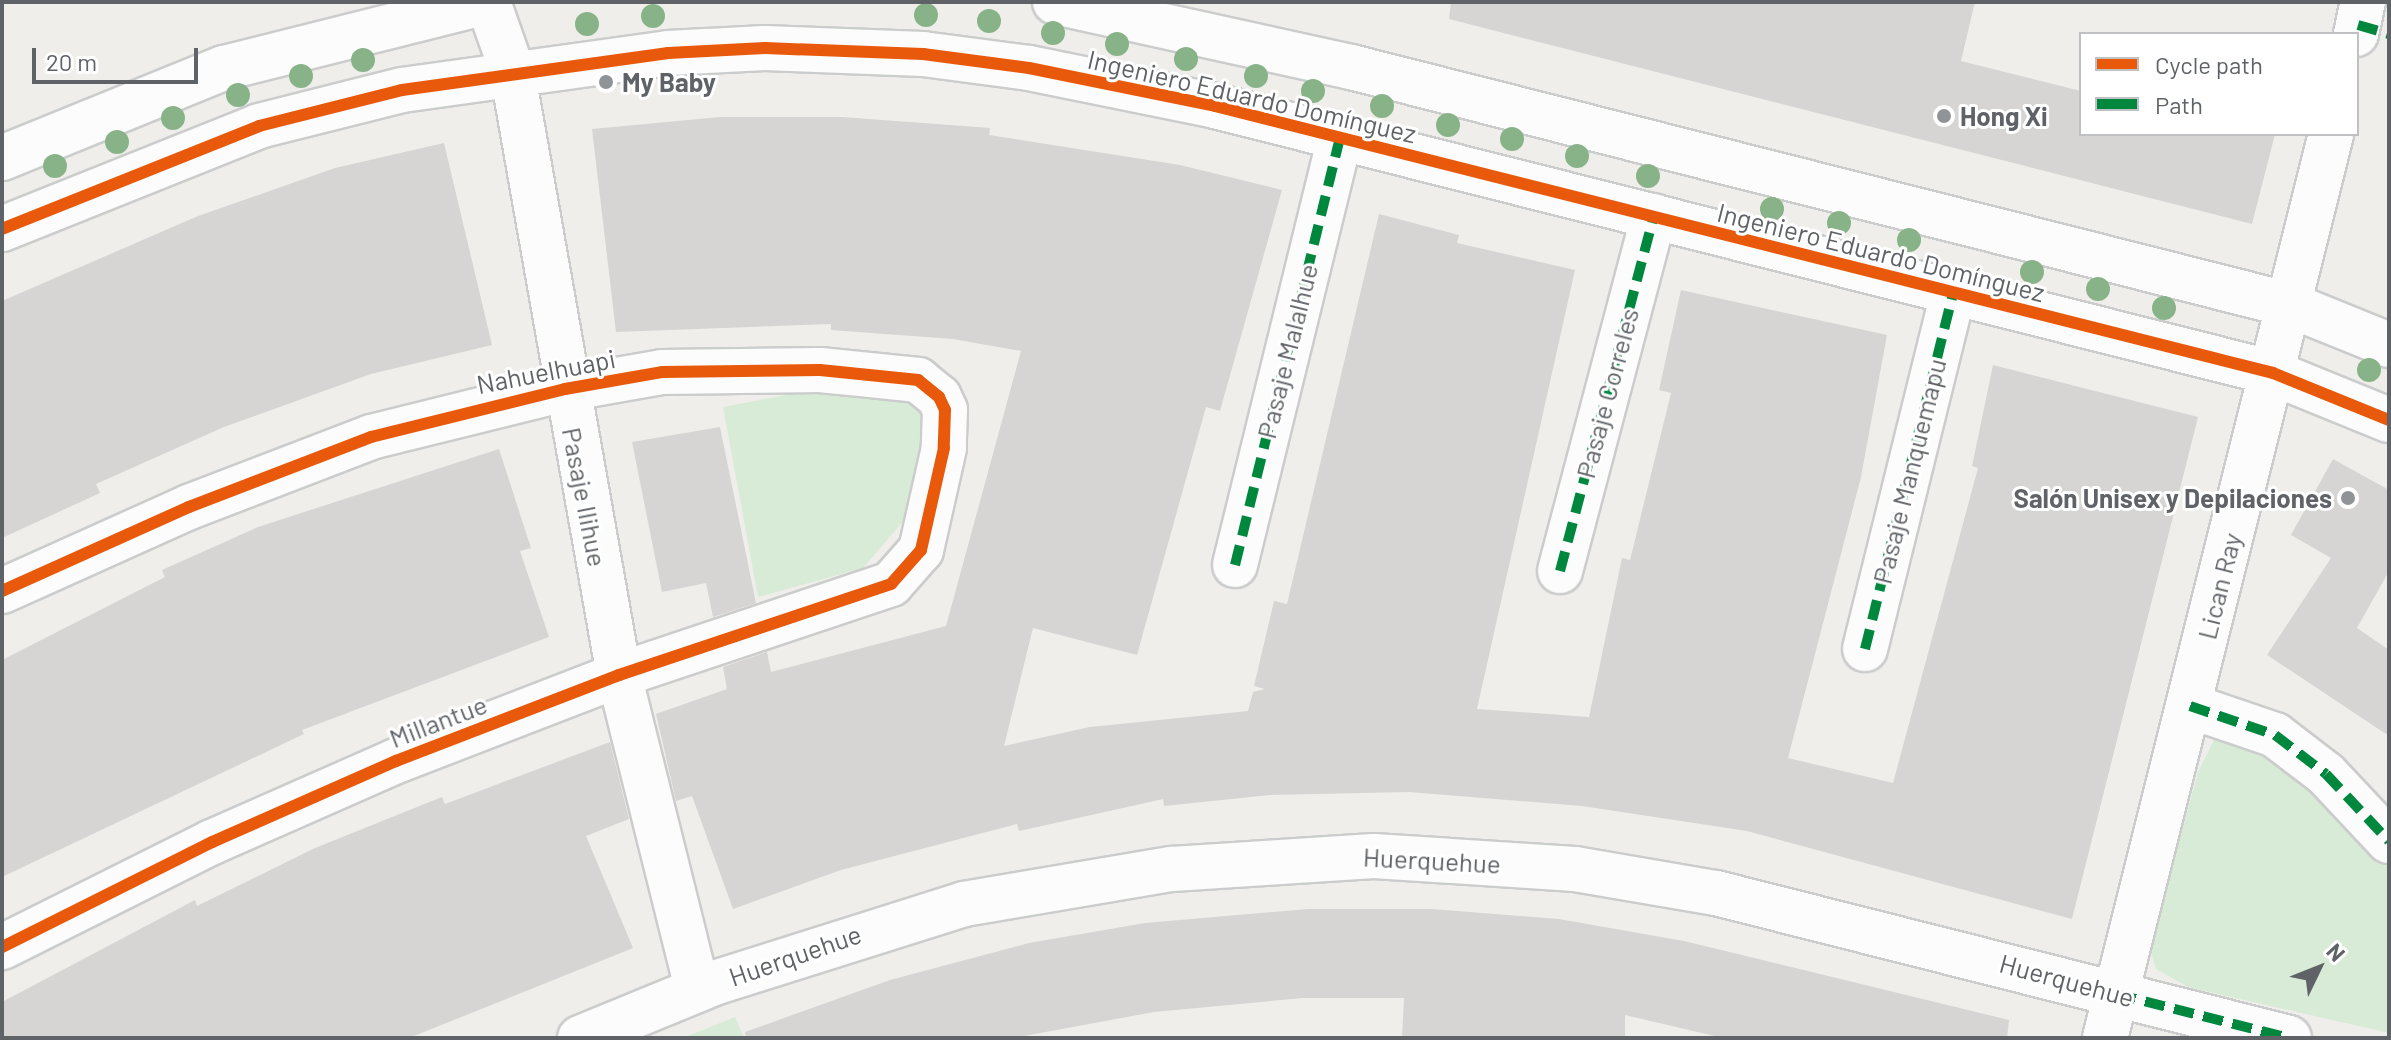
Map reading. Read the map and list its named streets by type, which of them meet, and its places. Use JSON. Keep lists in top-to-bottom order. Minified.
{"streets":{"street":["Ingeniero Eduardo Domínguez","Pasaje Malalhue","Nahuelhuapi","Pasaje Correles","Pasaje Manquemapu","Pasaje Ilihue","Lican Ray","Millantue","Huerquehue"]},"crossings":[["Ingeniero Eduardo Domínguez","Pasaje Malalhue"],["Ingeniero Eduardo Domínguez","Pasaje Correles"],["Ingeniero Eduardo Domínguez","Pasaje Manquemapu"],["Ingeniero Eduardo Domínguez","Pasaje Ilihue"],["Ingeniero Eduardo Domínguez","Lican Ray"],["Nahuelhuapi","Pasaje Ilihue"],["Nahuelhuapi","Millantue"],["Pasaje Ilihue","Millantue"],["Pasaje Ilihue","Huerquehue"],["Lican Ray","Huerquehue"]],"places":["My Baby","Hong Xi","Salón Unisex y Depilaciones"],"legend":["Cycle path","Path"],"scale_bar":"20 m","north":"top right"}
